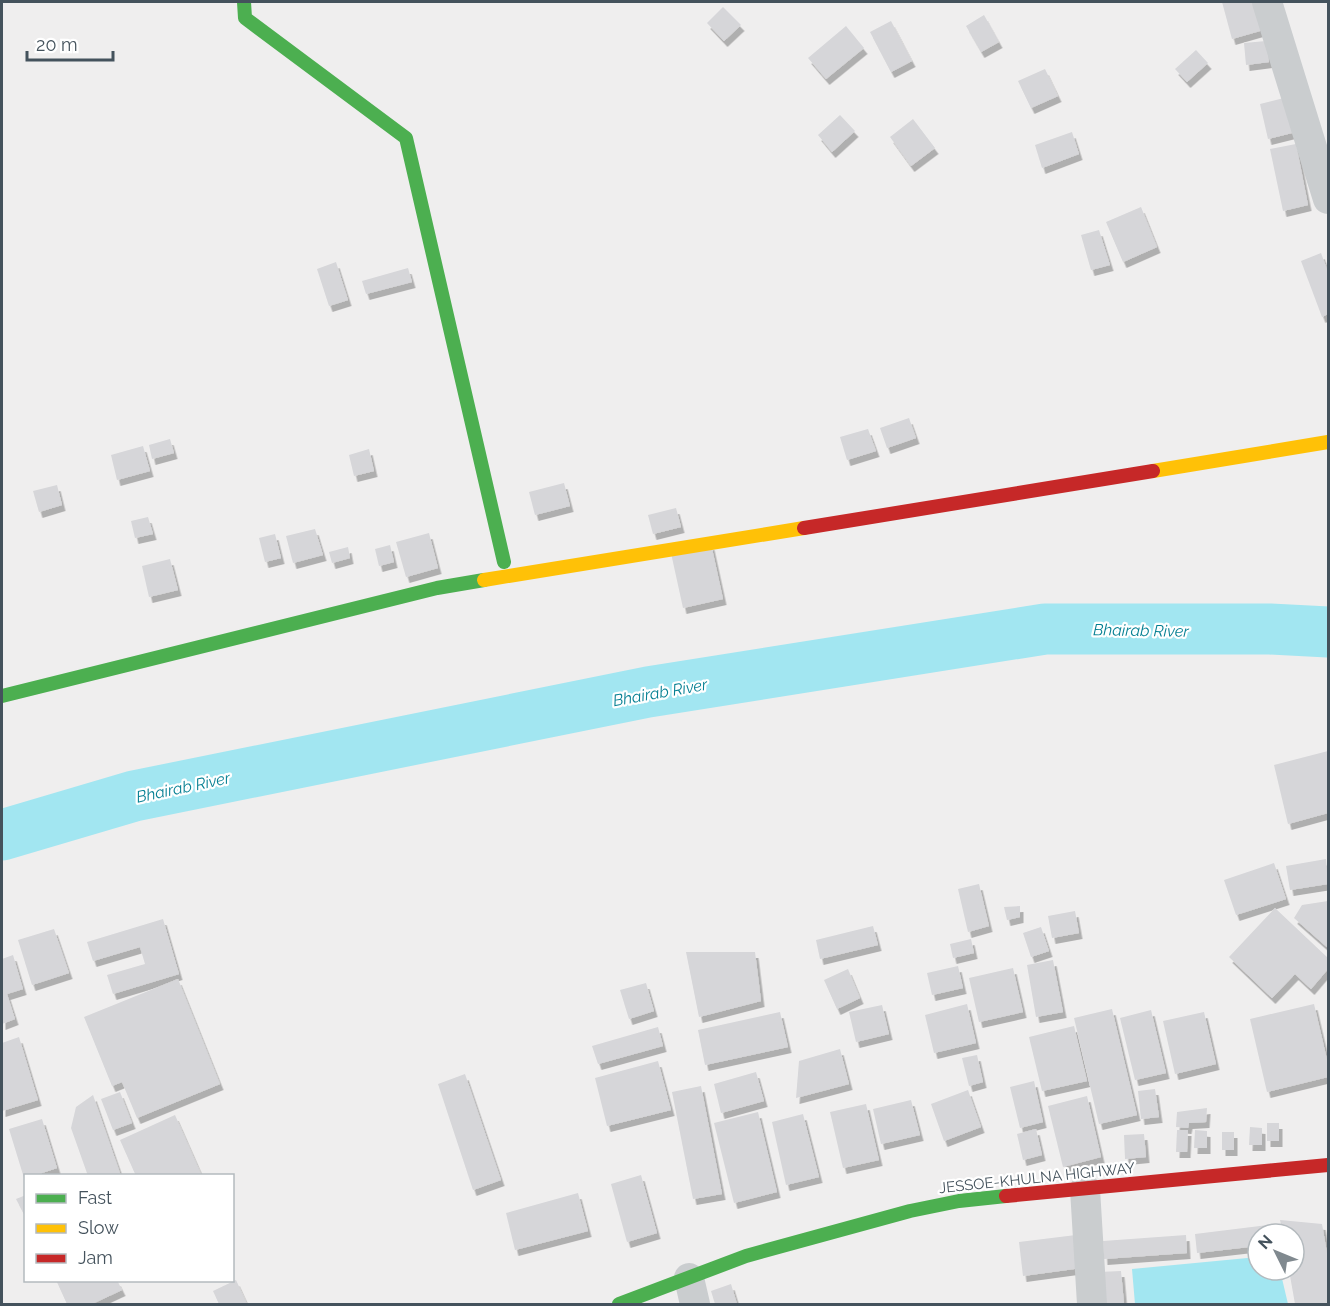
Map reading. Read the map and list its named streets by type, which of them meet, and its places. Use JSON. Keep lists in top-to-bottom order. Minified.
{"streets":{"main road":["JESSOE-KHULNA HIGHWAY"]},"water":["Bhairab River"],"legend":["Fast","Slow","Jam"],"scale_bar":"20 m","north":"top left"}
